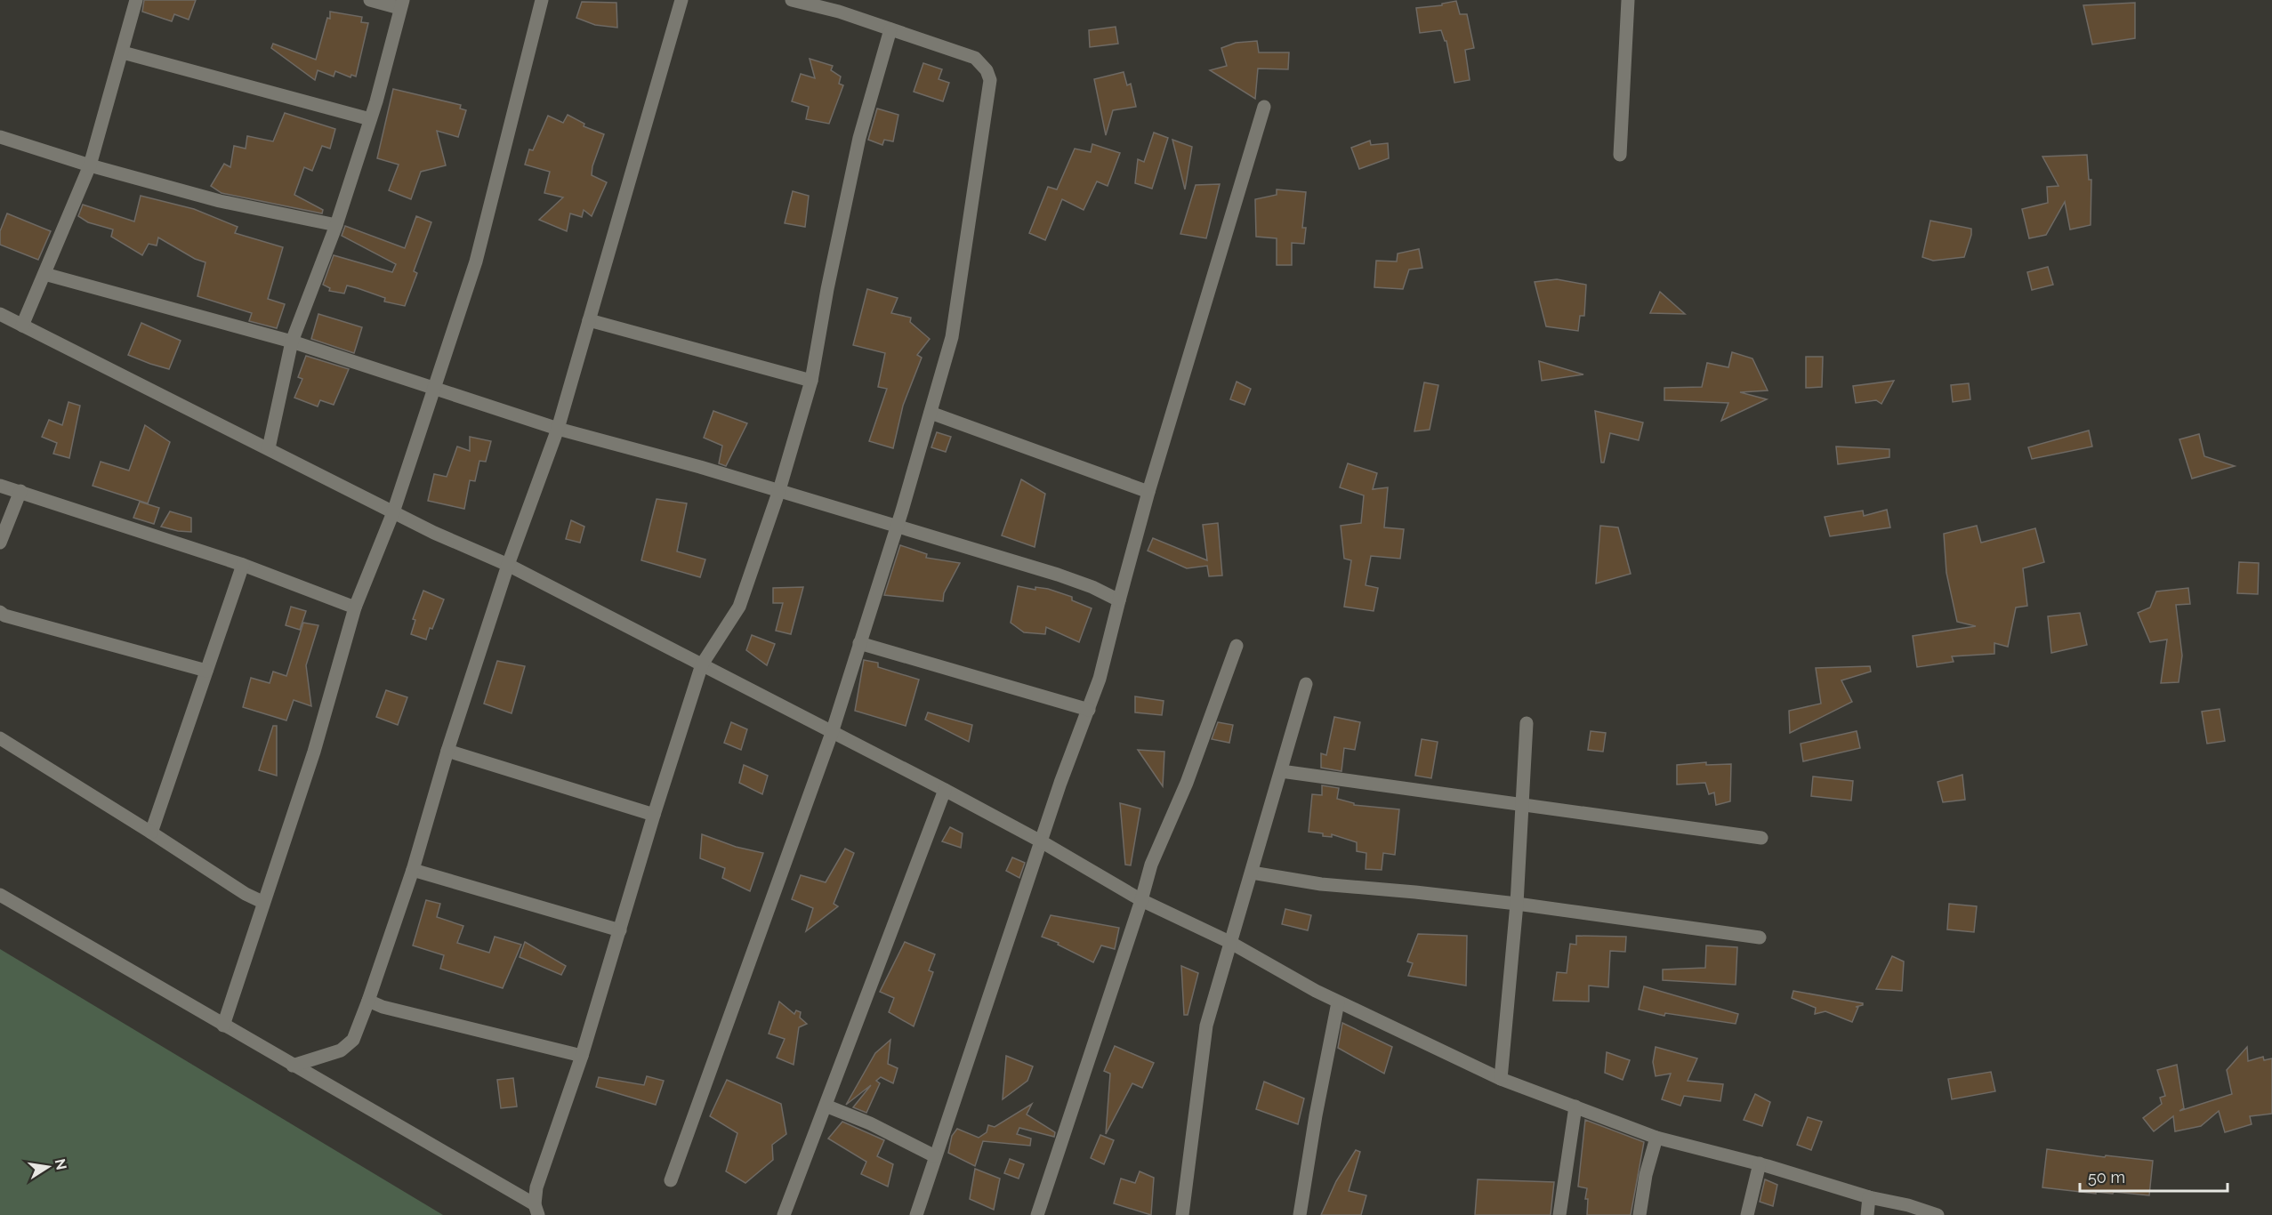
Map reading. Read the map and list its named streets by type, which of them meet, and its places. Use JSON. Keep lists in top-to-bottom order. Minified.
{"scale_bar":"50 m","north":"right"}
